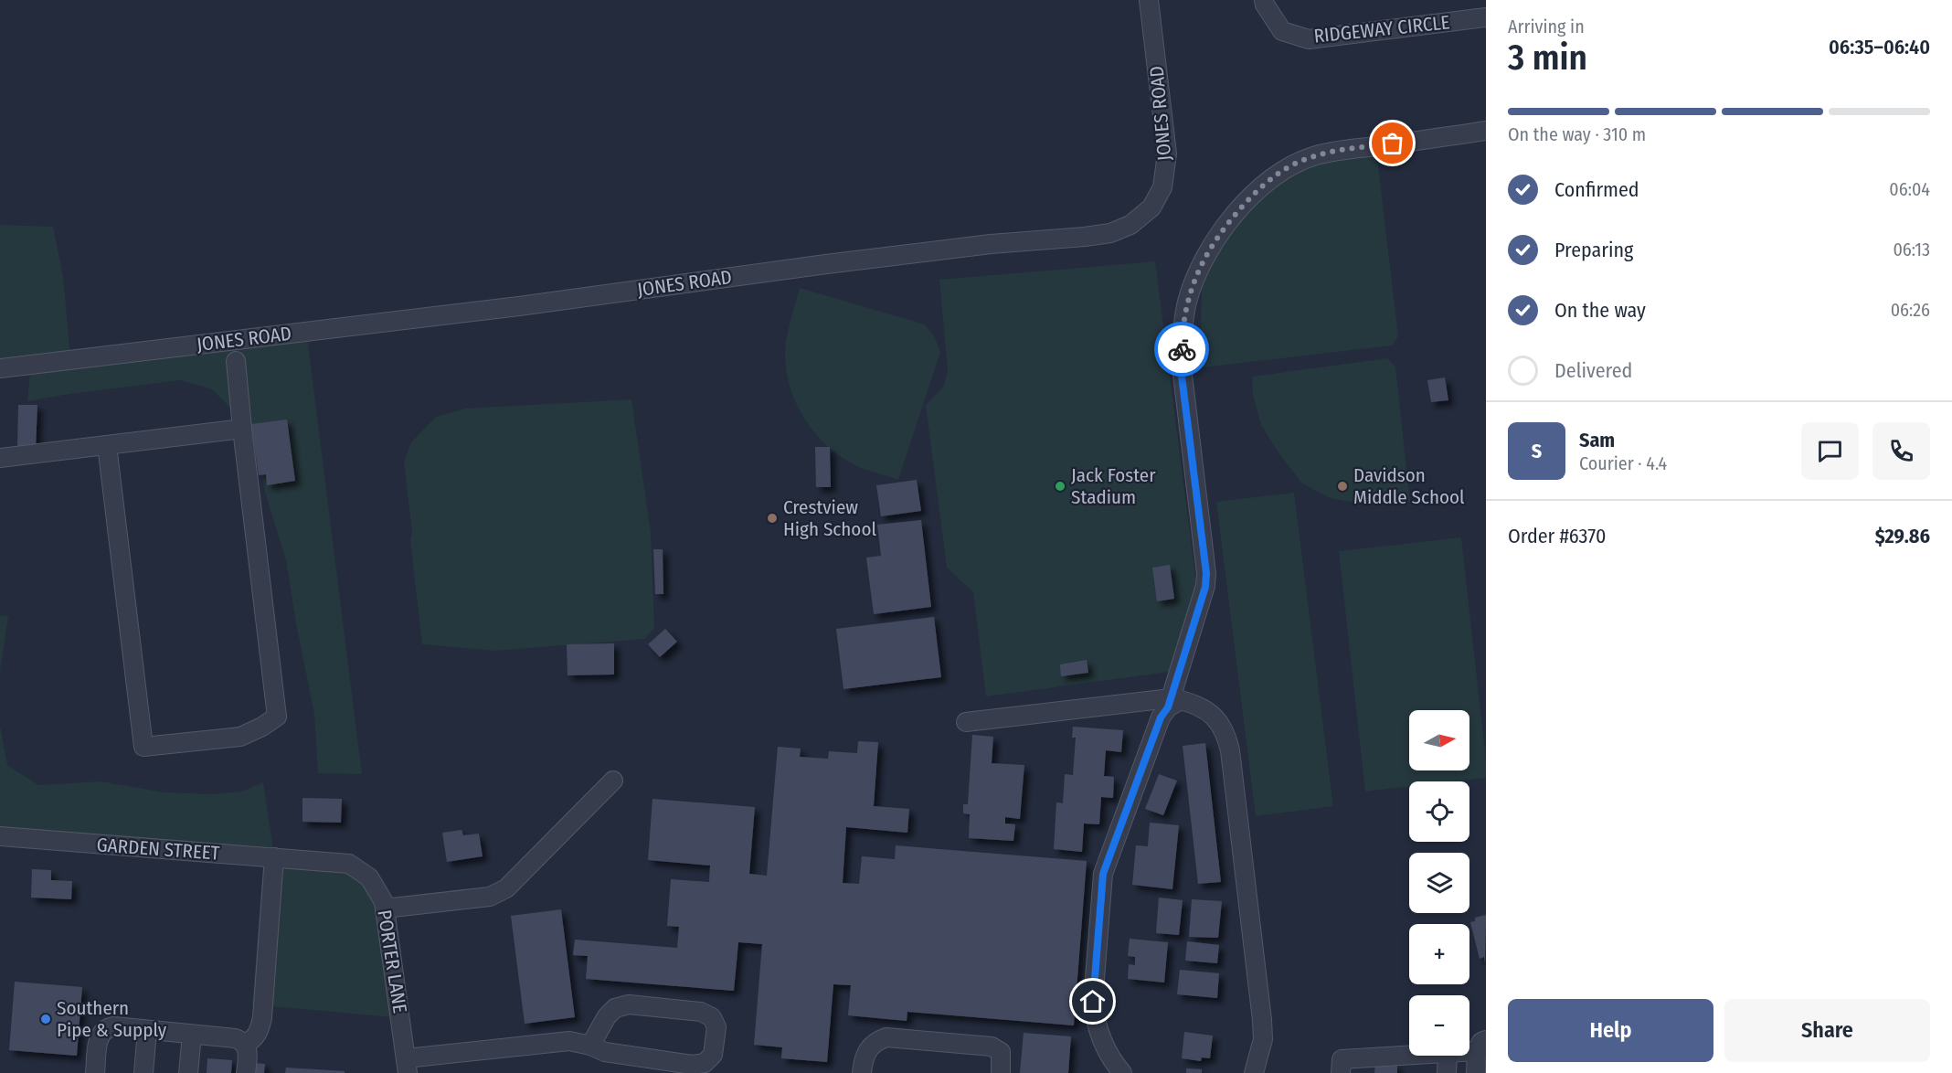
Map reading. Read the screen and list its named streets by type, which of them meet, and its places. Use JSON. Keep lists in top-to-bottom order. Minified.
{"streets":{"street":["RIDGEWAY CIRCLE","JONES ROAD","GARDEN STREET","PORTER LANE"]},"crossings":[["GARDEN STREET","PORTER LANE"]],"places":["Jack Foster Stadium","Davidson Middle School","Crestview High School","Southern Pipe & Supply"],"north":"right","page":{"heading":["3 min","Arriving in","06:35–06:40"],"panel":["Sam","Courier · 4.4","Order #6370","$29.86"],"bar":"On the way · 310 m","list":[["Confirmed","06:04"],["Preparing","06:13"],["On the way","06:26"],"Delivered"],"round":"S","map_buttons":["+","−"],"buttons":["Help","Share"]}}
